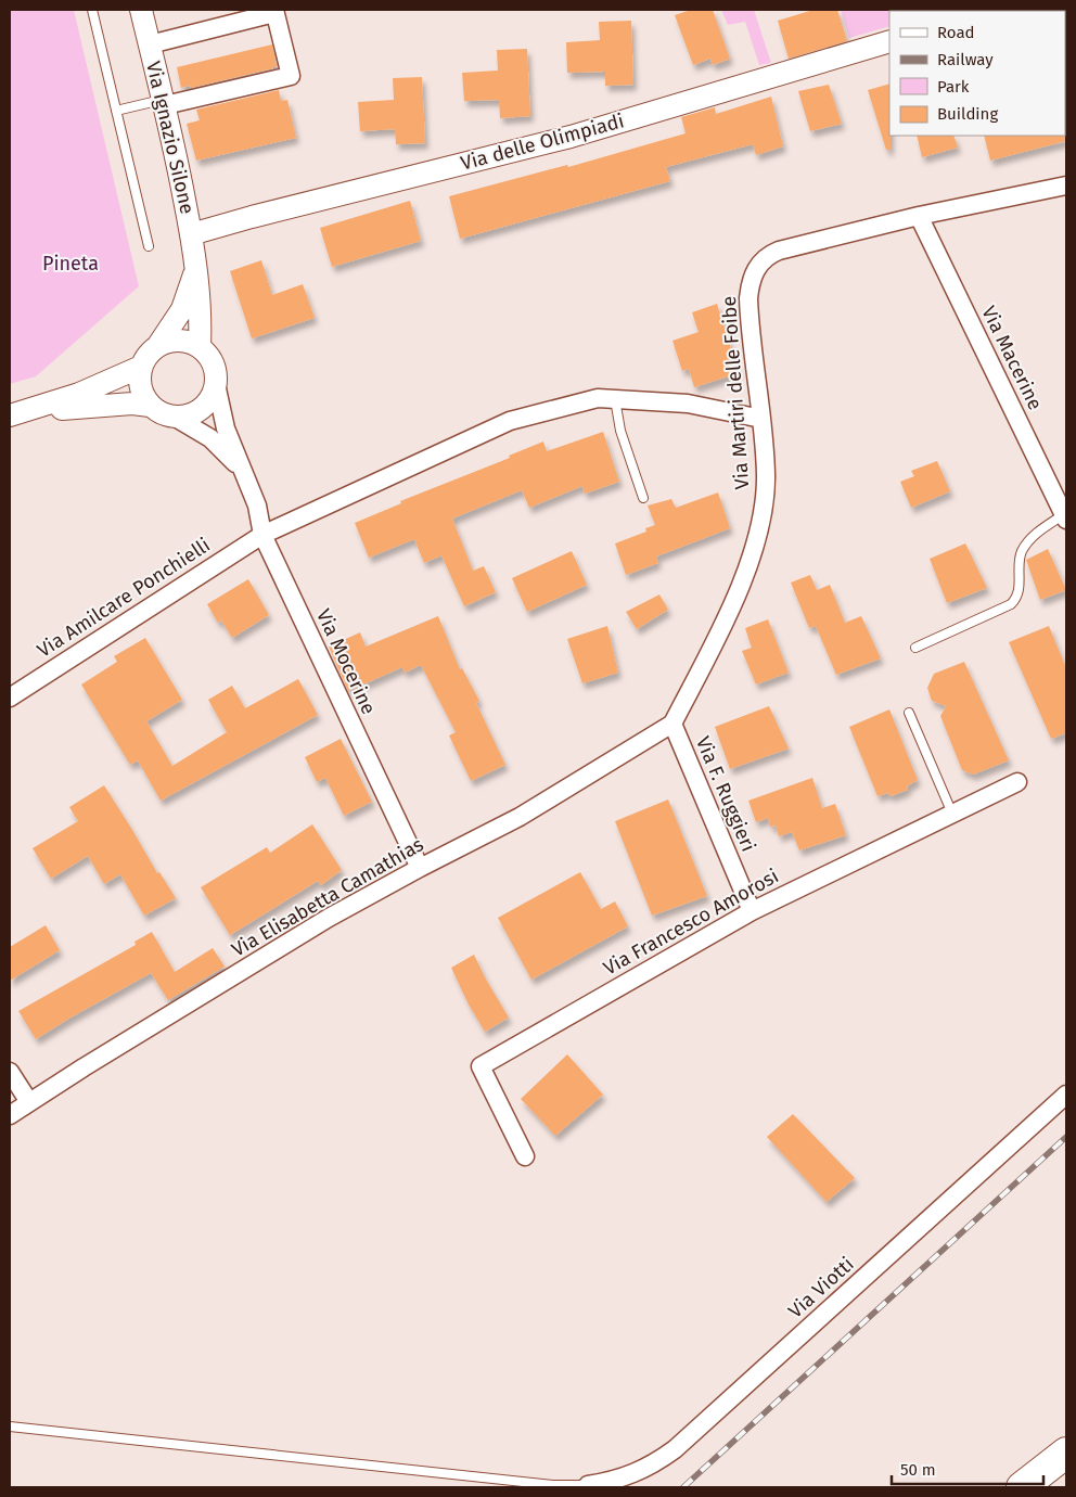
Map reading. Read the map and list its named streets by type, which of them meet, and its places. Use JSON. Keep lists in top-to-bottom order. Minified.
{"streets":{"street":["Via Ignazio Silone","Via delle Olimpiadi","Via Macerine","Via Martiri delle Foibe","Via Amilcare Ponchielli","Via Mocerine","Via F. Ruggieri","Via Elisabetta Camathias","Via Francesco Amorosi","Via Viotti"]},"crossings":[["Via Ignazio Silone","Via delle Olimpiadi"],["Via Ignazio Silone","Via Mocerine"],["Via Macerine","Via Martiri delle Foibe"],["Via Martiri delle Foibe","Via Amilcare Ponchielli"],["Via Martiri delle Foibe","Via F. Ruggieri"],["Via Martiri delle Foibe","Via Elisabetta Camathias"],["Via Amilcare Ponchielli","Via Mocerine"],["Via Mocerine","Via Elisabetta Camathias"],["Via F. Ruggieri","Via Elisabetta Camathias"],["Via F. Ruggieri","Via Francesco Amorosi"]],"parks":["Pineta"],"legend":["Road","Railway","Park","Building"],"scale_bar":"50 m"}
